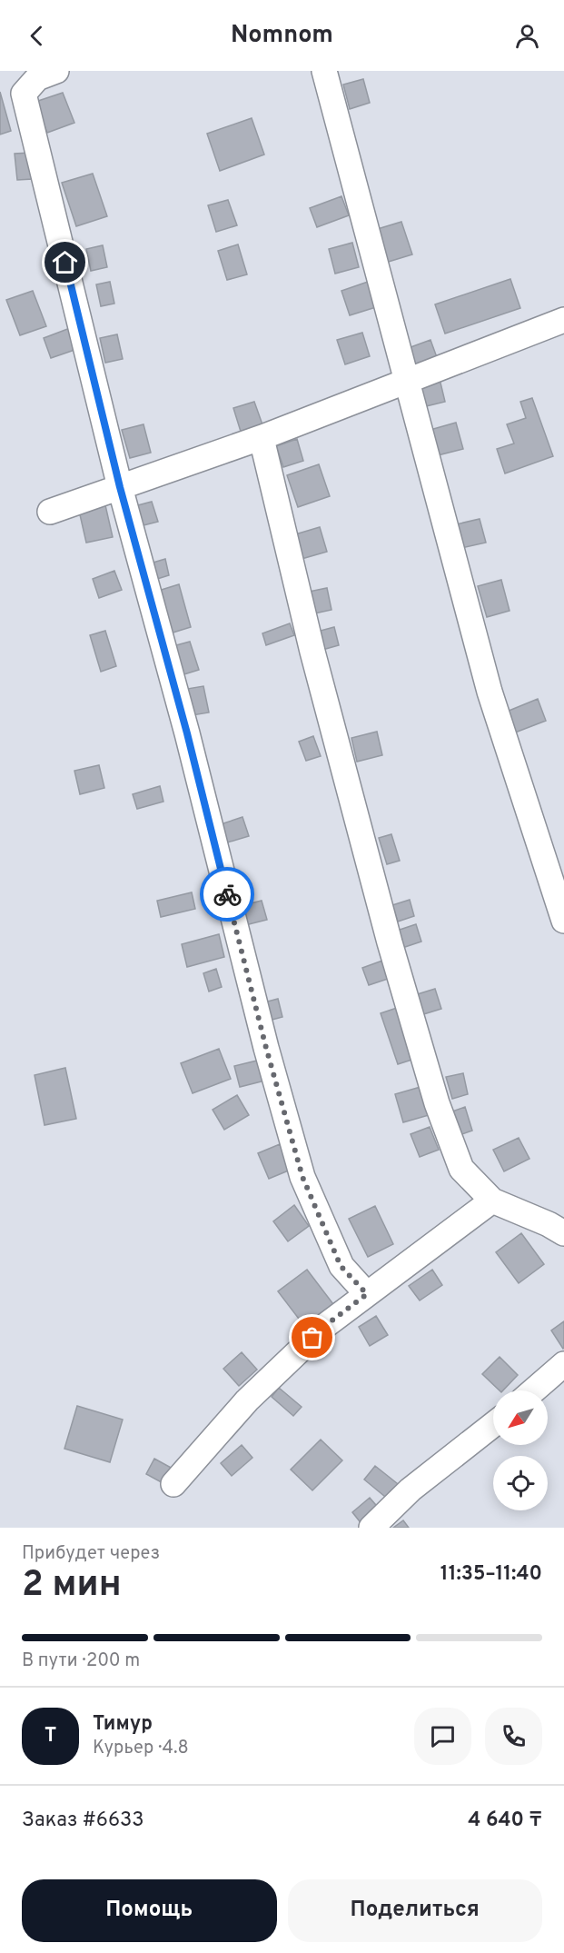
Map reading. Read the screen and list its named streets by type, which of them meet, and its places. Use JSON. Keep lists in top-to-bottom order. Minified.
{"north":"bottom left","page":{"header":"Nomnom","heading":["2 мин","Прибудет через","11:35–11:40"],"panel":["Тимур","Курьер · 4.8","Заказ #6633","4 640 ₸"],"bar":"В пути · 200 m","round":"Т","buttons":["Помощь","Поделиться"]}}
